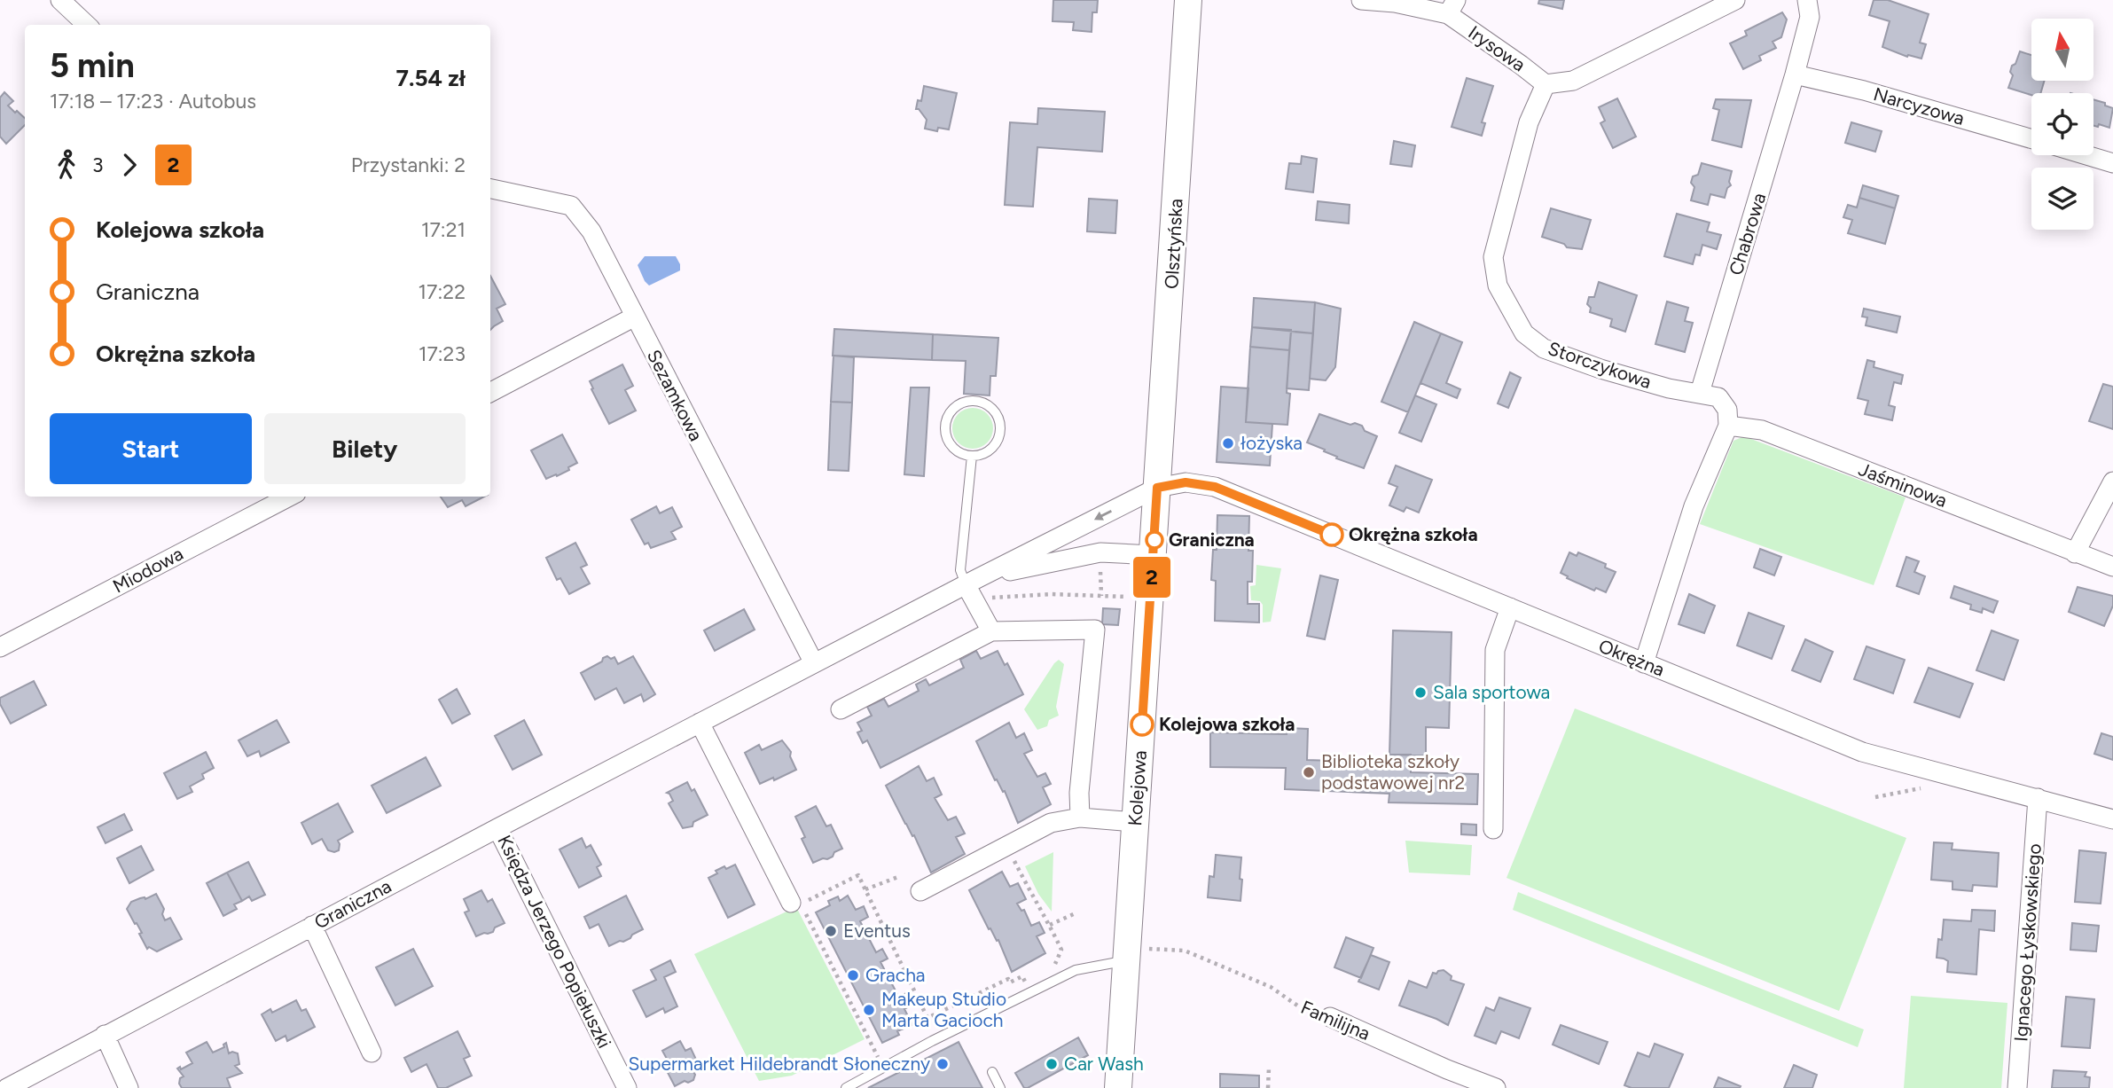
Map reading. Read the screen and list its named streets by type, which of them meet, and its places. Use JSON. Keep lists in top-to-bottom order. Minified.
{"streets":{"street":["Irysowa","Narcyzowa","Chabrowa","Olsztyńska","Storczykowa","Sezamkowa","Jaśminowa","Miodowa","Okrężna","Kolejowa","Graniczna","Księdza Jerzego Popiełuszki","Ignacego Łyskowskiego","Familijna"]},"crossings":[["Irysowa","Storczykowa"],["Narcyzowa","Chabrowa"],["Chabrowa","Storczykowa"],["Olsztyńska","Okrężna"],["Olsztyńska","Kolejowa"],["Olsztyńska","Graniczna"],["Storczykowa","Jaśminowa"],["Sezamkowa","Graniczna"],["Okrężna","Kolejowa"],["Okrężna","Graniczna"],["Okrężna","Ignacego Łyskowskiego"],["Kolejowa","Graniczna"],["Kolejowa","Familijna"],["Graniczna","Księdza Jerzego Popiełuszki"]],"places":["łożyska","Okrężna szkoła","Graniczna","Sala sportowa","Kolejowa szkoła","Biblioteka szkoły podstawowej nr2","Eventus","Gracha","Makeup Studio Marta Gacioch","Supermarket Hildebrandt Słoneczny","Car Wash"],"lines":["bus line 2"],"north":"top","page":{"on_map":"2","heading":["5 min","17:18 – 17:23 · Autobus","7.54 zł"],"legs":["3","2","Przystanki: 2"],"list":[{"name":"Kolejowa szkoła","value":"17:21"},{"name":"Graniczna","value":"17:22"},{"name":"Okrężna szkoła","value":"17:23"}],"buttons":["Start","Bilety"]}}
